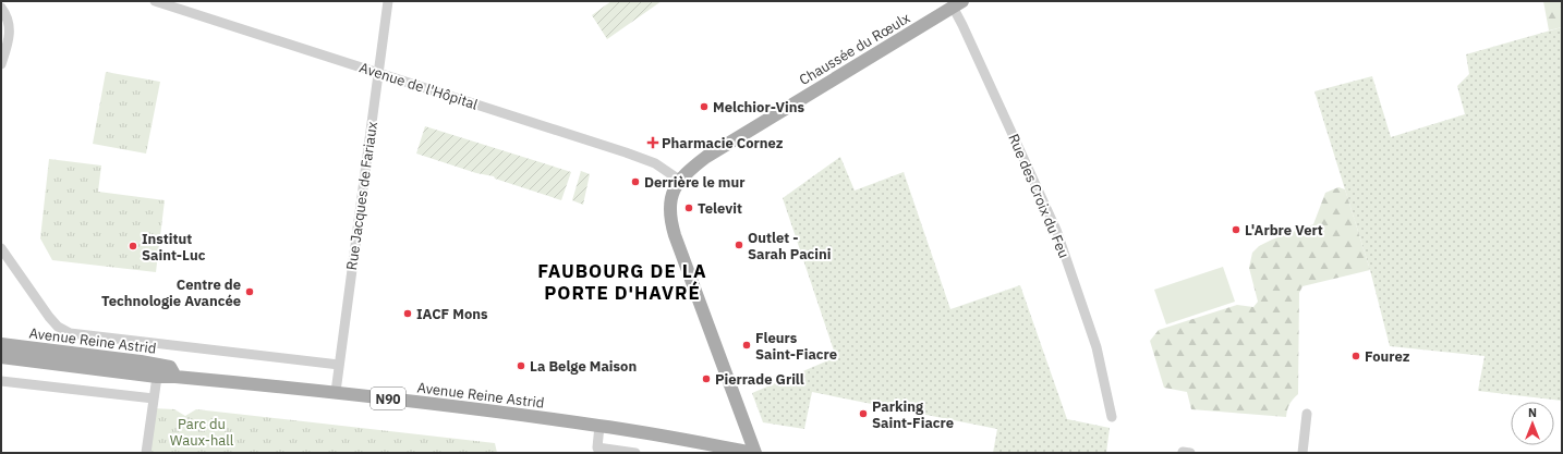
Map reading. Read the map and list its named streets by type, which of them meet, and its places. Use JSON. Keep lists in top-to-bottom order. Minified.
{"streets":{"main road":["Chaussée du Rœulx","Avenue Reine Astrid","N90"],"street":["Avenue de l'Hôpital","Rue Jacques de Fariaux","Rue des Croix du Feu"]},"crossings":[["Chaussée du Rœulx","Avenue de l'Hôpital"],["Chaussée du Rœulx","Rue des Croix du Feu"],["Chaussée du Rœulx","Avenue Reine Astrid"],["Avenue de l'Hôpital","Rue Jacques de Fariaux"],["Rue Jacques de Fariaux","Avenue Reine Astrid"]],"districts":["FAUBOURG DE LA PORTE D'HAVRÉ"],"parks":["Parc du Waux-hall"],"places":{"other":["Melchior-Vins","Derrière le mur","Televit","L'Arbre Vert","Outlet - Sarah Pacini","Institut Saint-Luc","Centre de Technologie Avancée","IACF Mons","Fleurs Saint-Fiacre","Fourez","La Belge Maison","Pierrade Grill","Parking Saint-Fiacre"],"health":["Pharmacie Cornez"]},"north":"top"}
